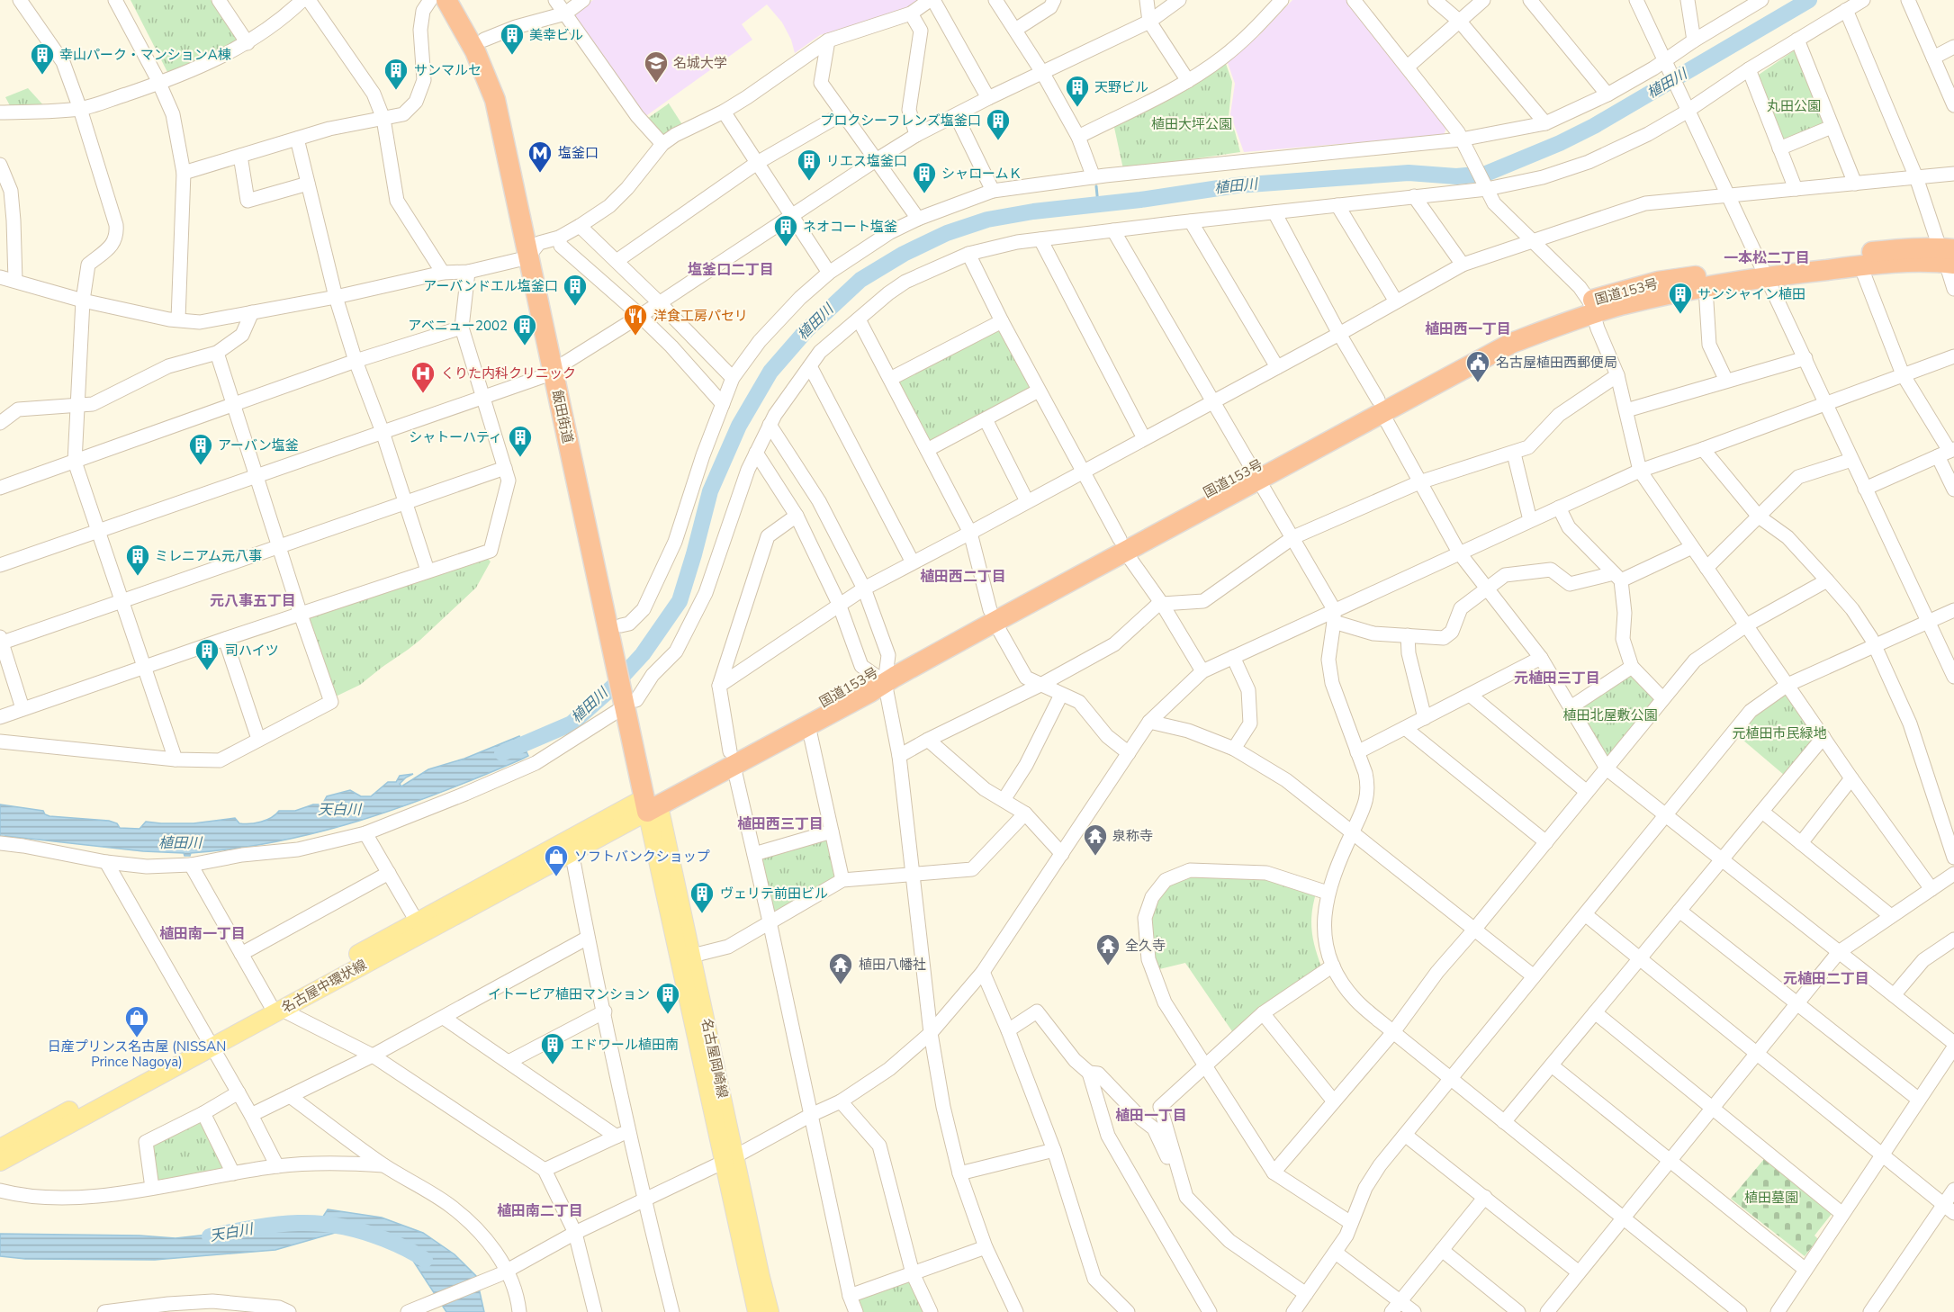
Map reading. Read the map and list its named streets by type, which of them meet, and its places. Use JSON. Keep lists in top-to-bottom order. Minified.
{"streets":{"highway":["国道153号","飯田街道"],"main road":["名古屋中環状線","名古屋岡崎線"]},"crossings":[["国道153号","飯田街道"],["国道153号","名古屋中環状線"],["国道153号","名古屋岡崎線"],["飯田街道","名古屋中環状線"],["飯田街道","名古屋岡崎線"],["名古屋中環状線","名古屋岡崎線"]],"districts":["一本松二丁目","塩釜口二丁目","植田西一丁目","植田西二丁目","元八事五丁目","元植田三丁目","植田西三丁目","植田南一丁目","元植田二丁目","植田一丁目","植田南二丁目"],"water":["植田川","天白川"],"parks":["丸田公園","植田大坪公園","植田北屋敷公園","元植田市民緑地","植田墓園"],"places":{"building":["美幸ビル","幸山パーク・マンションA棟","サンマルセ","天野ビル","プロクシーフレンズ塩釜口","リエス塩釜口","シャロームＫ","ネオコート塩釜","アーバンドエル塩釜口","サンシャイン植田","アベニュー2002","シャトーハティ","アーバン塩釜","ミレニアム元八事","司ハイツ","ヴェリテ前田ビル","イトーピア植田マンション","エドワール植田南"],"school or university":["名城大学"],"metro station":["塩釜口"],"restaurant":["洋食工房パセリ"],"public building":["名古屋植田西郵便局"],"hospital":["くりた内科クリニック"],"temple":["泉称寺","全久寺","植田八幡社"],"shop":["ソフトバンクショップ","日産プリンス名古屋 (NISSAN Prince Nagoya)"]}}
